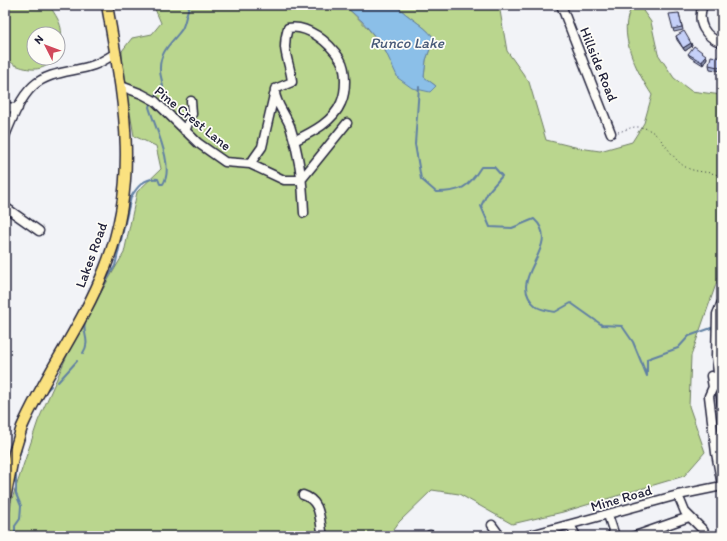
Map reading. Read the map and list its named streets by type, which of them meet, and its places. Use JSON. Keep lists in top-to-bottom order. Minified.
{"streets":{"main road":["Lakes Road"],"street":["Hillside Road","Pine Crest Lane","Mine Road"]},"crossings":[["Pine Crest Lane","Lakes Road"]],"water":["Runco Lake"],"north":"top left"}
